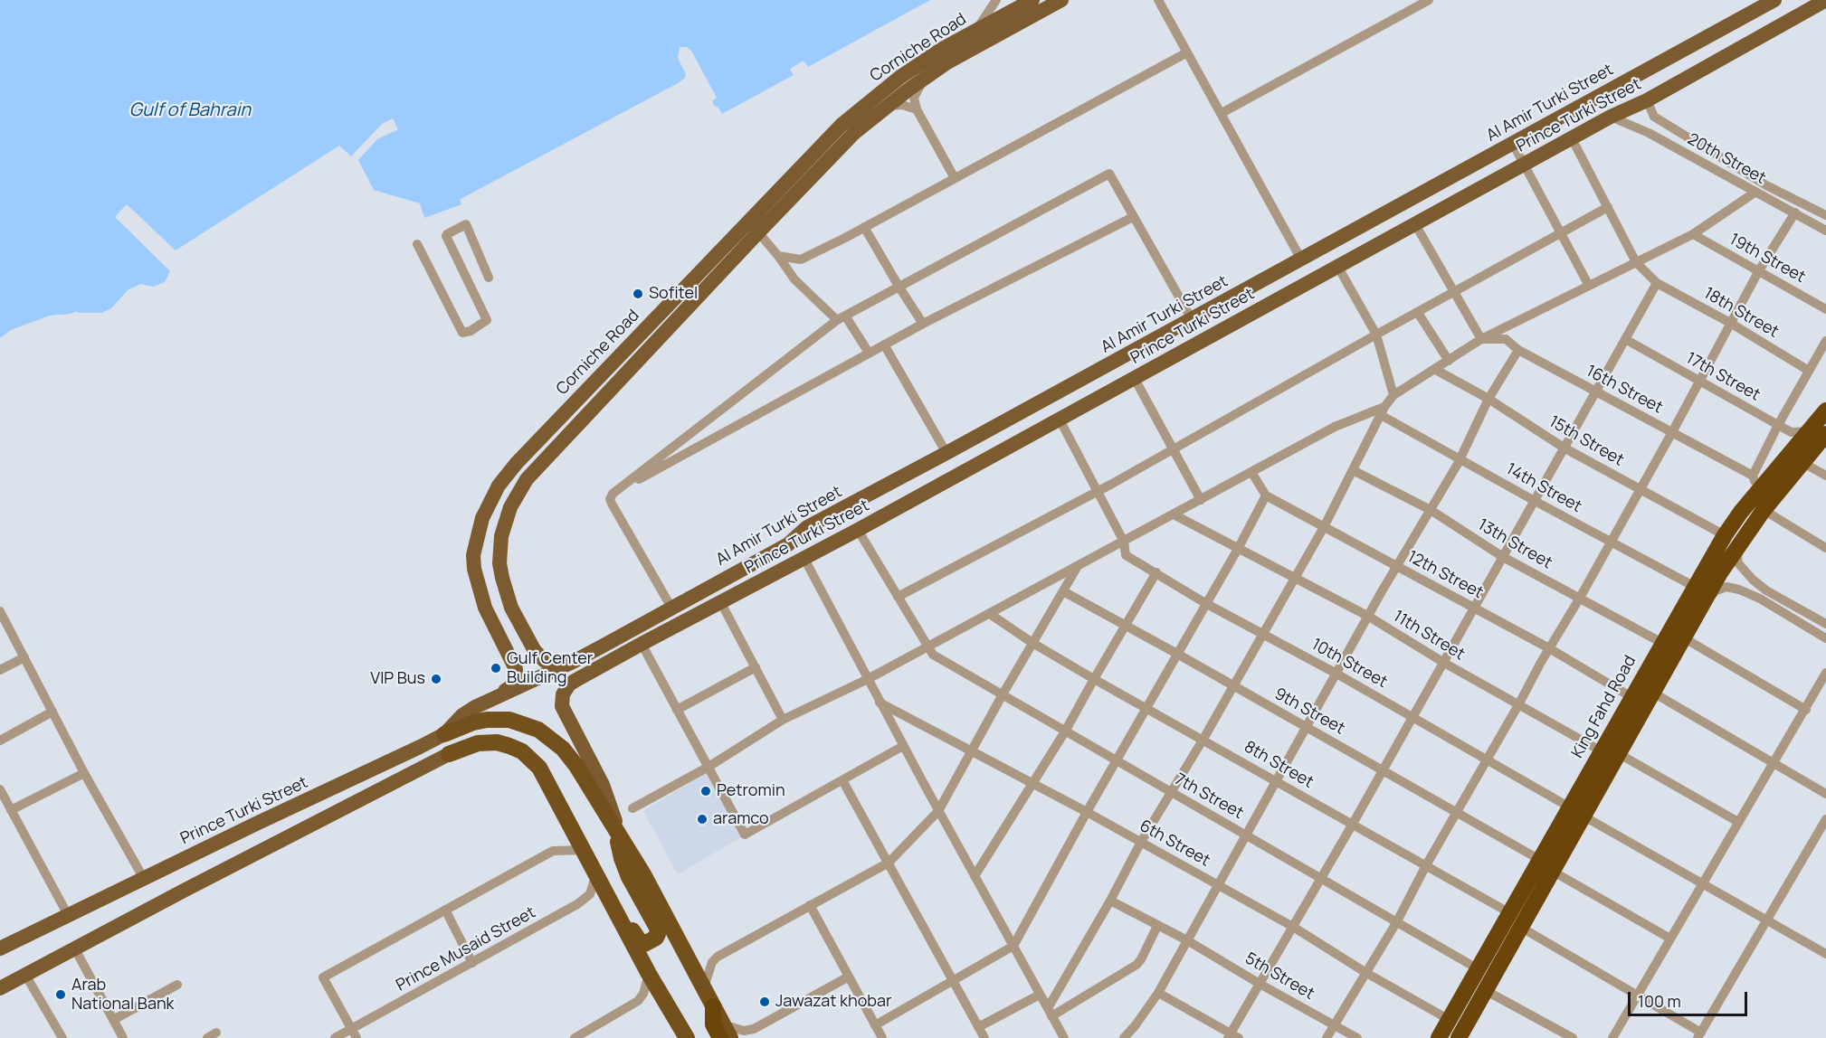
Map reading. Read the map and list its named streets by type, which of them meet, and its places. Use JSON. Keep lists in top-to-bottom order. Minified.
{"streets":{"highway":["King Fahd Road"],"main road":["Corniche Road","Al Amir Turki Street","Prince Turki Street"],"street":["20th Street","19th Street","18th Street","17th Street","16th Street","15th Street","14th Street","13th Street","12th Street","11th Street","10th Street","9th Street","8th Street","7th Street","6th Street","Prince Musaid Street","5th Street"]},"crossings":[["Corniche Road","Al Amir Turki Street"],["Corniche Road","Prince Turki Street"],["Al Amir Turki Street","Prince Turki Street"],["Prince Turki Street","20th Street"],["Prince Turki Street","18th Street"],["17th Street","King Fahd Road"],["15th Street","King Fahd Road"],["14th Street","King Fahd Road"],["13th Street","King Fahd Road"],["12th Street","King Fahd Road"],["11th Street","King Fahd Road"],["10th Street","King Fahd Road"],["King Fahd Road","9th Street"],["King Fahd Road","8th Street"],["King Fahd Road","7th Street"],["King Fahd Road","6th Street"]],"water":["Gulf of Bahrain"],"places":["Sofitel","Gulf Center Building","VIP Bus","Petromin","aramco","Arab National Bank","Jawazat khobar"],"scale_bar":"100 m"}
